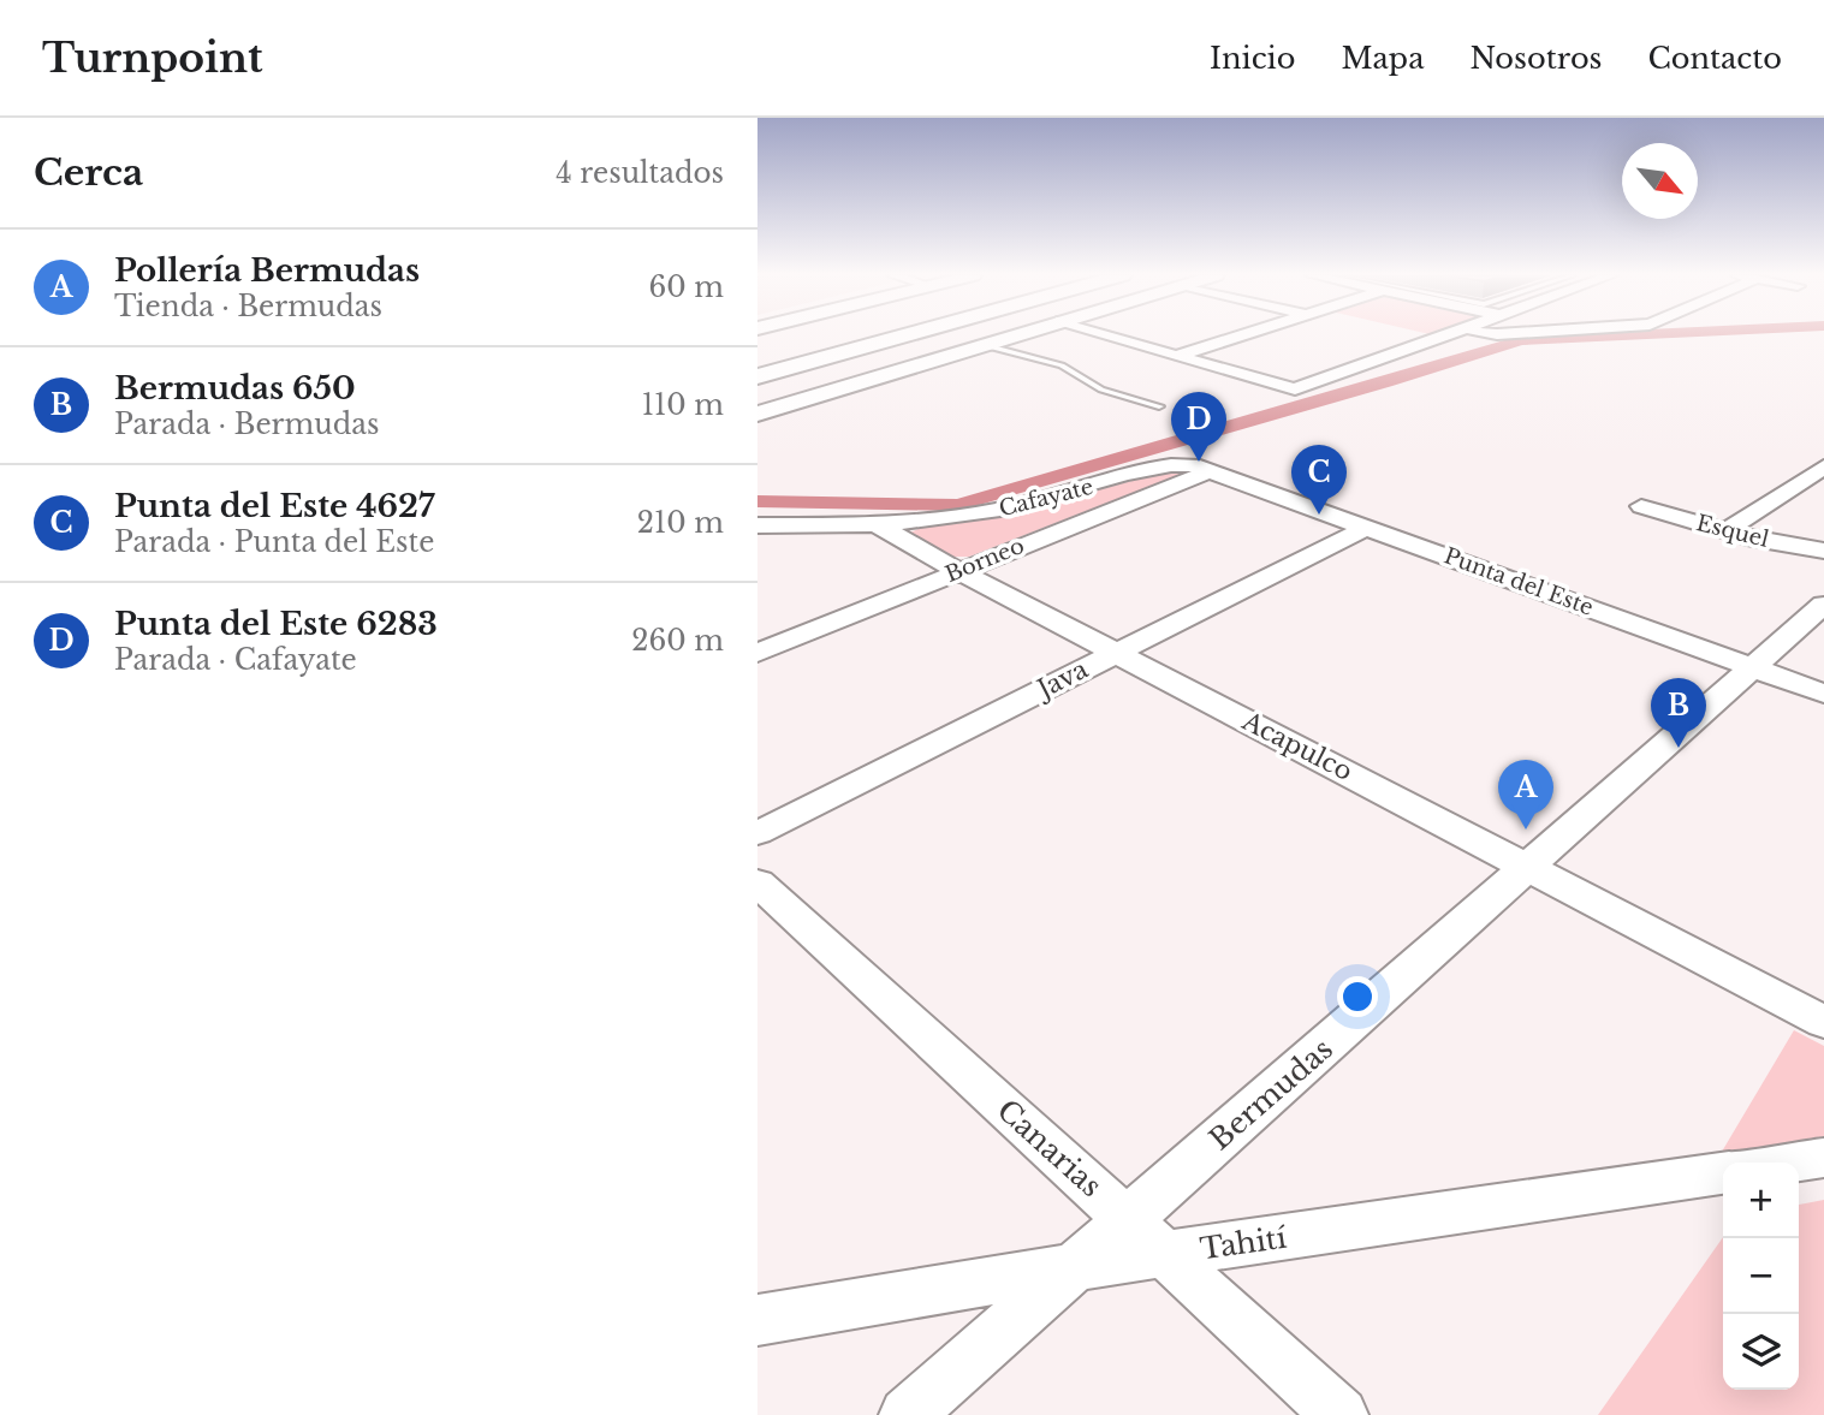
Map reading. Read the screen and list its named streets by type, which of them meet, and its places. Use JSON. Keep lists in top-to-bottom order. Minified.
{"streets":{"street":["Cafayate","Esquel","Borneo","Punta del Este","Java","Acapulco","Bermudas","Canarias","Tahití"]},"crossings":[["Cafayate","Borneo"],["Cafayate","Punta del Este"],["Cafayate","Acapulco"],["Borneo","Punta del Este"],["Borneo","Acapulco"],["Punta del Este","Java"],["Punta del Este","Bermudas"],["Java","Acapulco"],["Acapulco","Bermudas"],["Bermudas","Canarias"],["Bermudas","Tahití"],["Canarias","Tahití"]],"north":"bottom right","page":{"header":"Turnpoint","nav":["Inicio","Mapa","Nosotros","Contacto"],"heading":["Cerca","4 resultados"],"list":[{"mark":"A","name":"Pollería Bermudas","note":"Tienda · Bermudas","value":"60 m"},{"mark":"B","name":"Bermudas 650","note":"Parada · Bermudas","value":"110 m"},{"mark":"C","name":"Punta del Este 4627","note":"Parada · Punta del Este","value":"210 m"},{"mark":"D","name":"Punta del Este 6283","note":"Parada · Cafayate","value":"260 m"}],"pins":["D","C","B","A"],"map_buttons":["+","−"]}}
